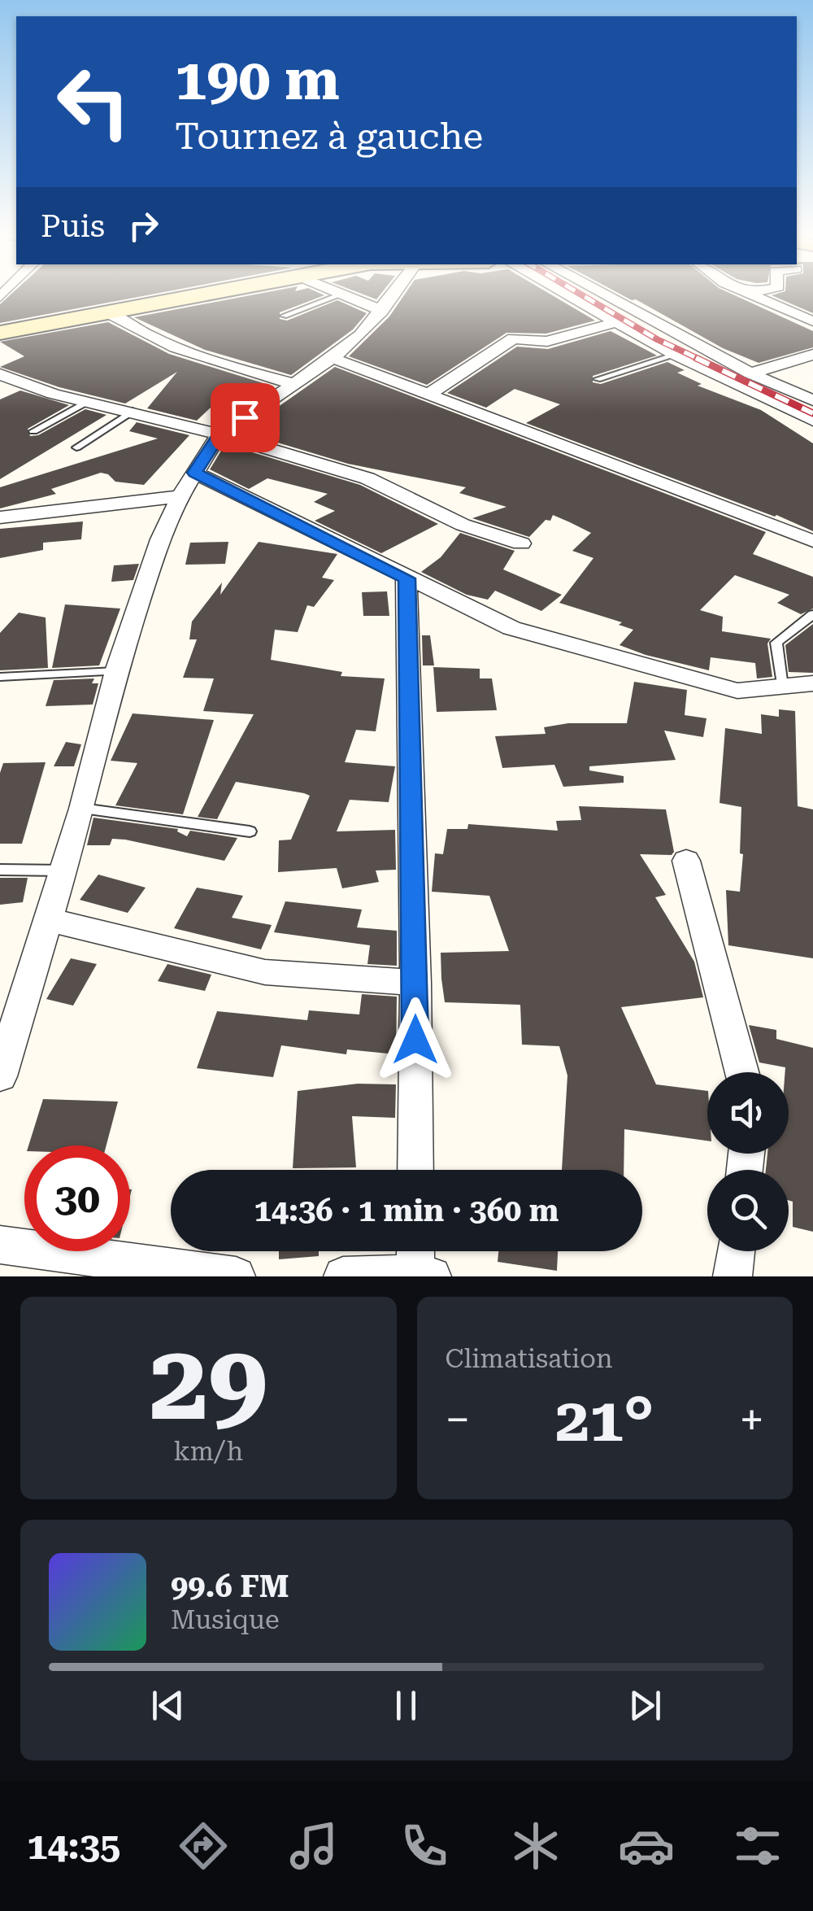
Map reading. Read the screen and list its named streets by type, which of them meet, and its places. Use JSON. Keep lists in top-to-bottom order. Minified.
{"page":{"turn":["190 m","Tournez à gauche"],"then":"Puis","limit":"30","trip":"14:36 · 1 min · 360 m","tile":[["29","km/h"],"Climatisation"],"heat":["−","21°","+"],"song":["99.6 FM","Musique"],"tabs":"14:35"}}
